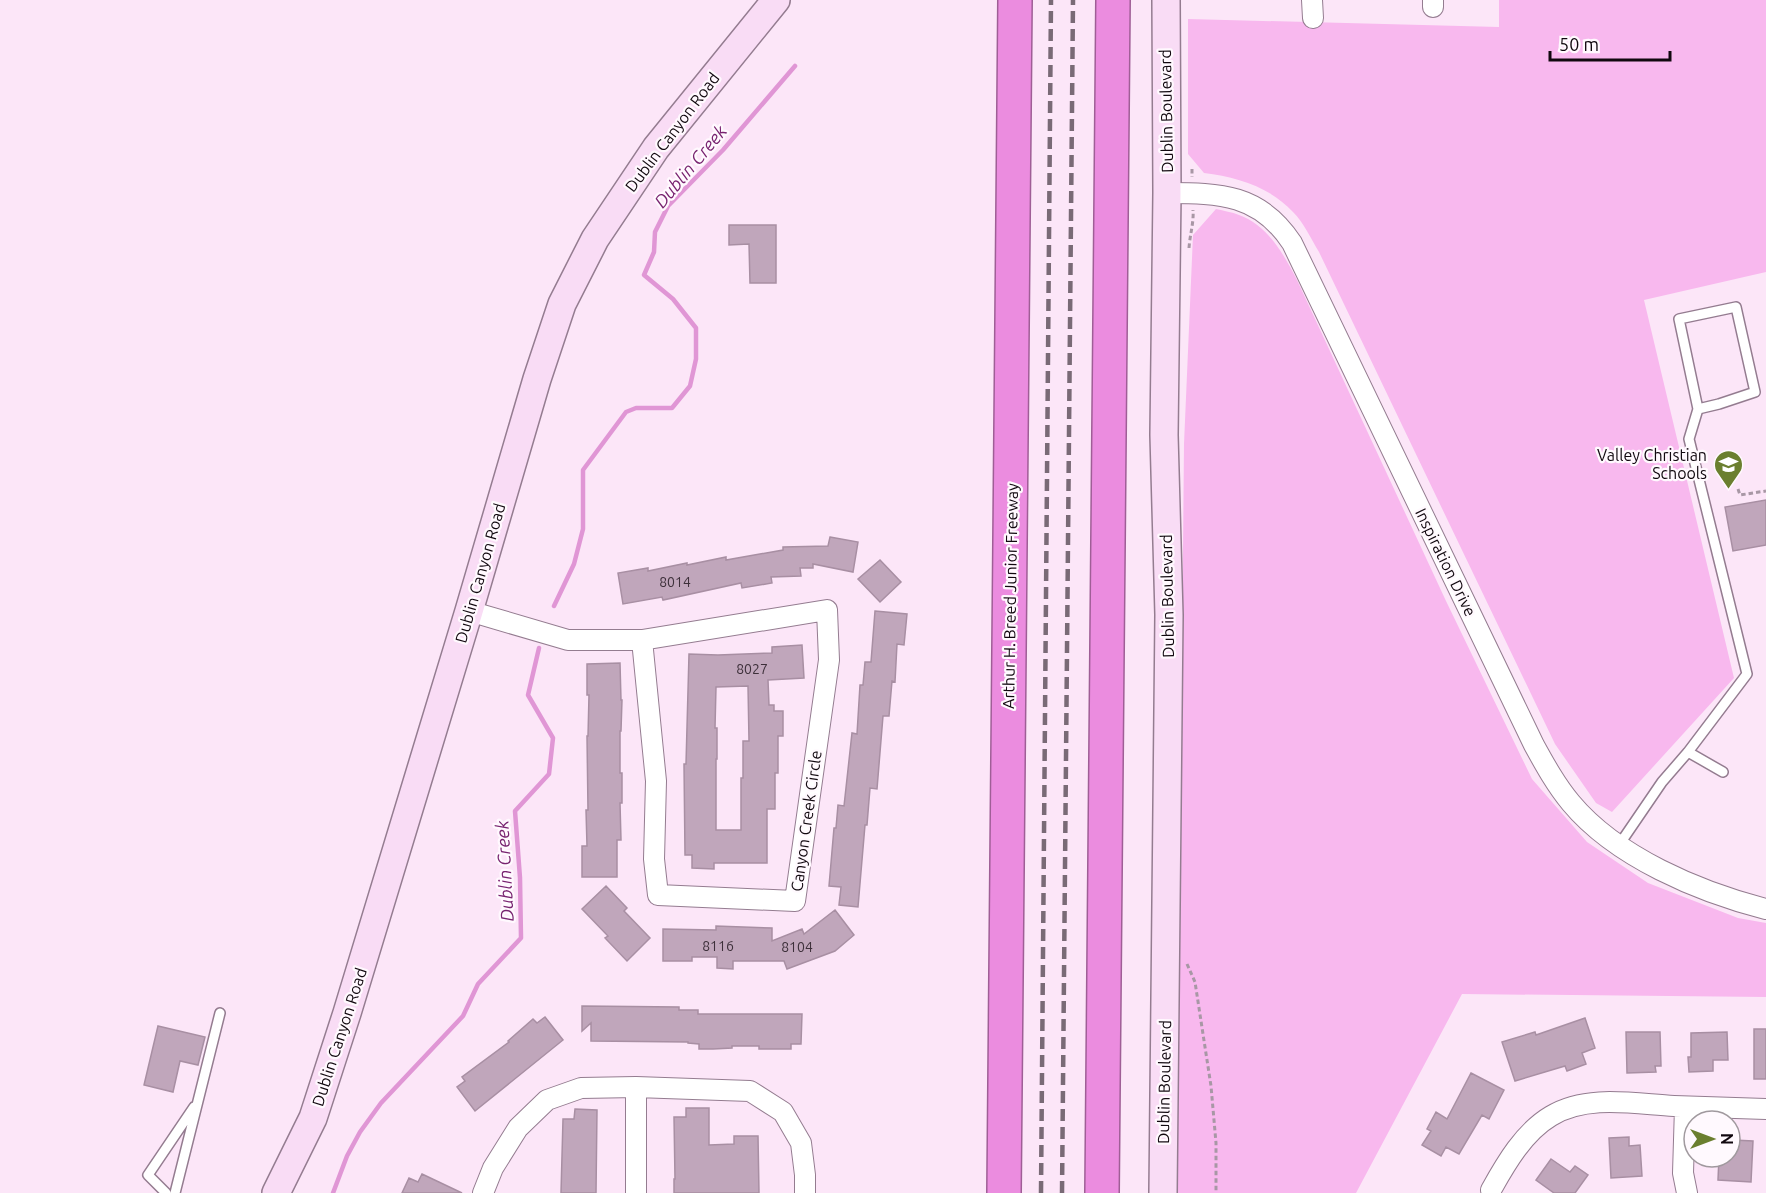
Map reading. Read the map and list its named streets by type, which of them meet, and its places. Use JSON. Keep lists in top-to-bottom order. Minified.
{"streets":{"highway":["Arthur H. Breed Junior Freeway"],"main road":["Dublin Boulevard","Dublin Canyon Road"],"street":["Inspiration Drive","Canyon Creek Circle"]},"crossings":[["Dublin Boulevard","Inspiration Drive"],["Dublin Canyon Road","Canyon Creek Circle"]],"water":["Dublin Creek"],"places":{"school or university":["Valley Christian Schools"]},"house_numbers":["8014","8027","8116","8104"],"scale_bar":"50 m","north":"right"}
